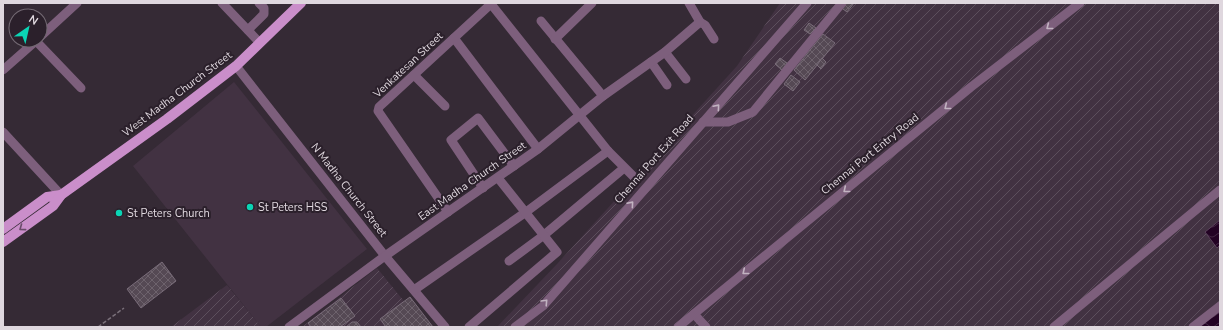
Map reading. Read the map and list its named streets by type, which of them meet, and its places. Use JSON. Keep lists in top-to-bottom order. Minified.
{"streets":{"main road":["West Madha Church Street"],"street":["Venkatesan Street","Chennai Port Entry Road","Chennai Port Exit Road","East Madha Church Street","N Madha Church Street"]},"crossings":[["Venkatesan Street","East Madha Church Street"],["West Madha Church Street","N Madha Church Street"],["East Madha Church Street","N Madha Church Street"]],"one_way":["Chennai Port Entry Road"],"places":["St Peters HSS","St Peters Church"],"north":"top right"}
